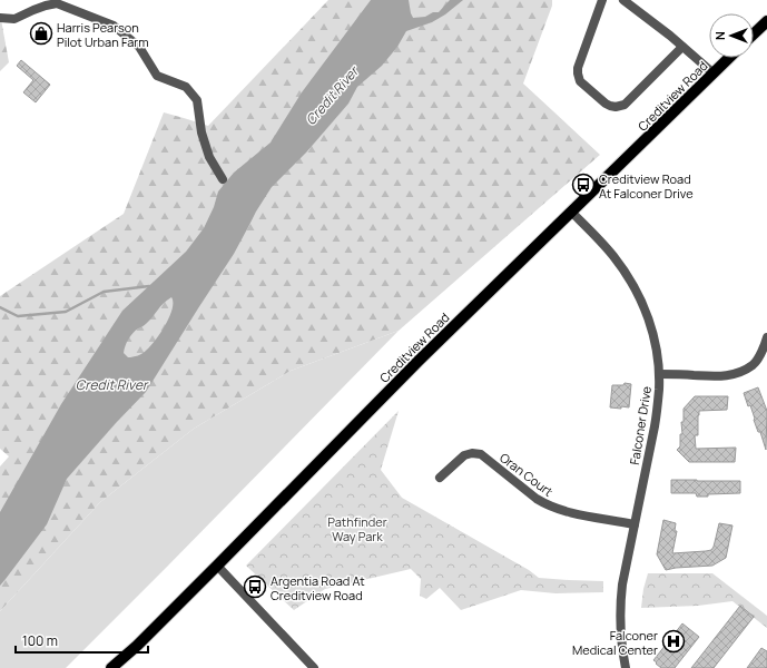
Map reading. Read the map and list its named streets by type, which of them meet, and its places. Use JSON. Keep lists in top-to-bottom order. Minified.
{"streets":{"main road":["Creditview Road"],"street":["Falconer Drive","Oran Court"]},"crossings":[["Creditview Road","Falconer Drive"],["Falconer Drive","Oran Court"]],"water":["Credit River"],"parks":["Pathfinder Way Park"],"places":{"shop":["Harris Pearson Pilot Urban Farm"],"bus stop":["Creditview Road At Falconer Drive","Argentia Road At Creditview Road"],"hospital":["Falconer Medical Center"]},"scale_bar":"100 m","north":"left"}
